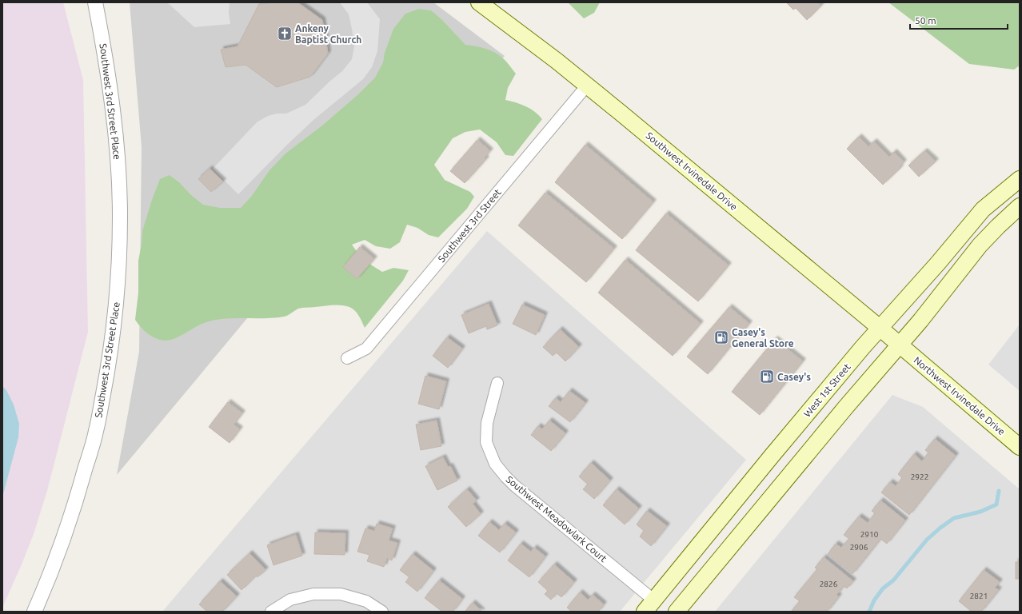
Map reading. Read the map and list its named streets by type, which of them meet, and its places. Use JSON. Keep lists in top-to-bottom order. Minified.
{"streets":{"main road":["Southwest Irvinedale Drive","West 1st Street","Northwest Irvinedale Drive"],"street":["Southwest 3rd Street Place","Southwest 3rd Street","Southwest Meadowlark Court"]},"crossings":[["Southwest Irvinedale Drive","Southwest 3rd Street"],["Southwest Irvinedale Drive","West 1st Street"],["Southwest Irvinedale Drive","Northwest Irvinedale Drive"],["West 1st Street","Southwest Meadowlark Court"]],"places":{"church":["Ankeny Baptist Church"],"fuel station":["Casey's General Store","Casey's"]},"house_numbers":["2922","2910","2906","2826","2821"],"scale_bar":"50 m"}
